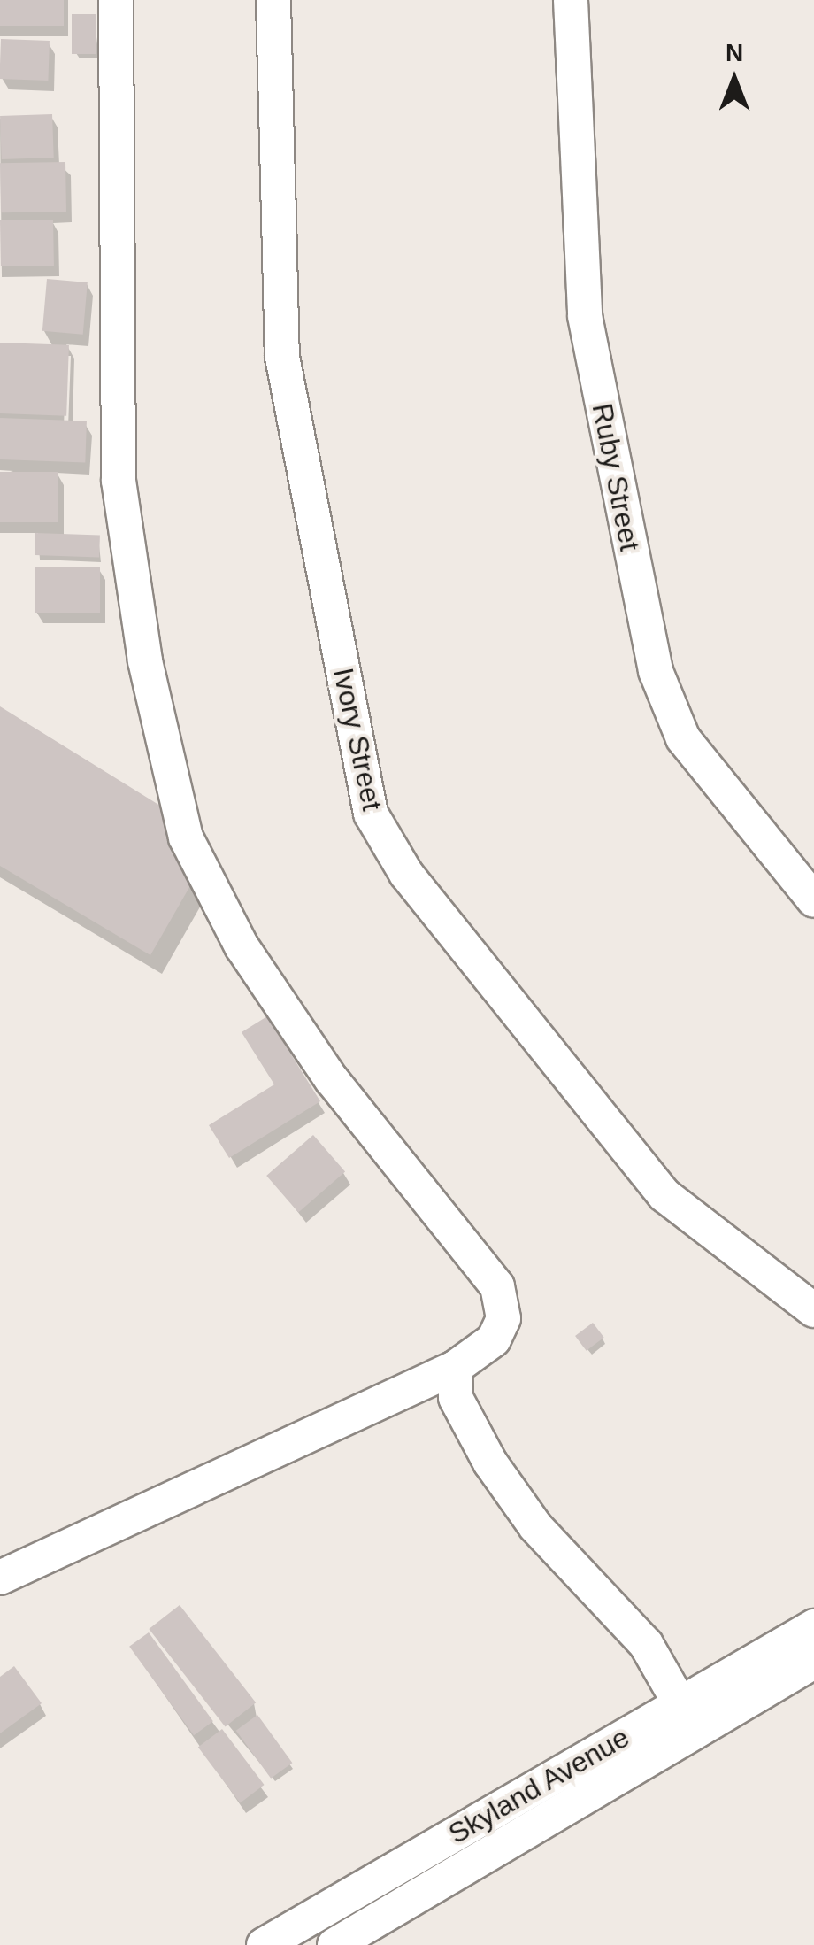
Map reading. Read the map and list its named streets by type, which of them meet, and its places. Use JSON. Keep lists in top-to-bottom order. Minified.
{"streets":{"street":["Ruby Street","Ivory Street","Skyland Avenue"]},"north":"top"}
